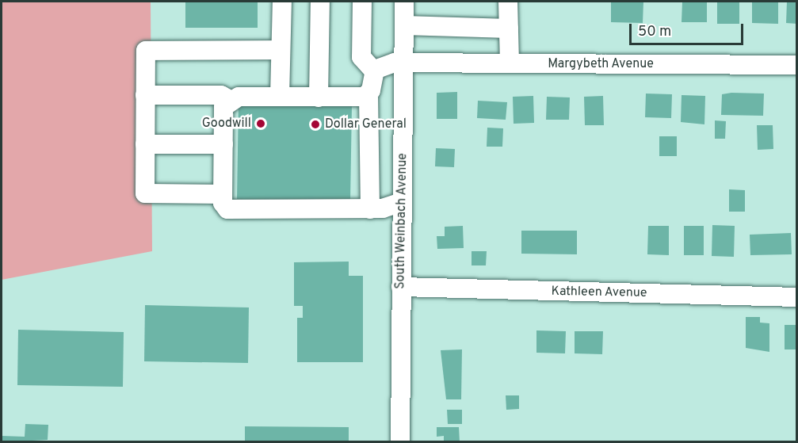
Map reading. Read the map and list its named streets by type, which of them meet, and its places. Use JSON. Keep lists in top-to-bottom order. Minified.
{"streets":{"street":["Margybeth Avenue","South Weinbach Avenue","Kathleen Avenue"]},"crossings":[["Margybeth Avenue","South Weinbach Avenue"],["South Weinbach Avenue","Kathleen Avenue"]],"places":["Goodwill","Dollar General"],"scale_bar":"50 m"}
